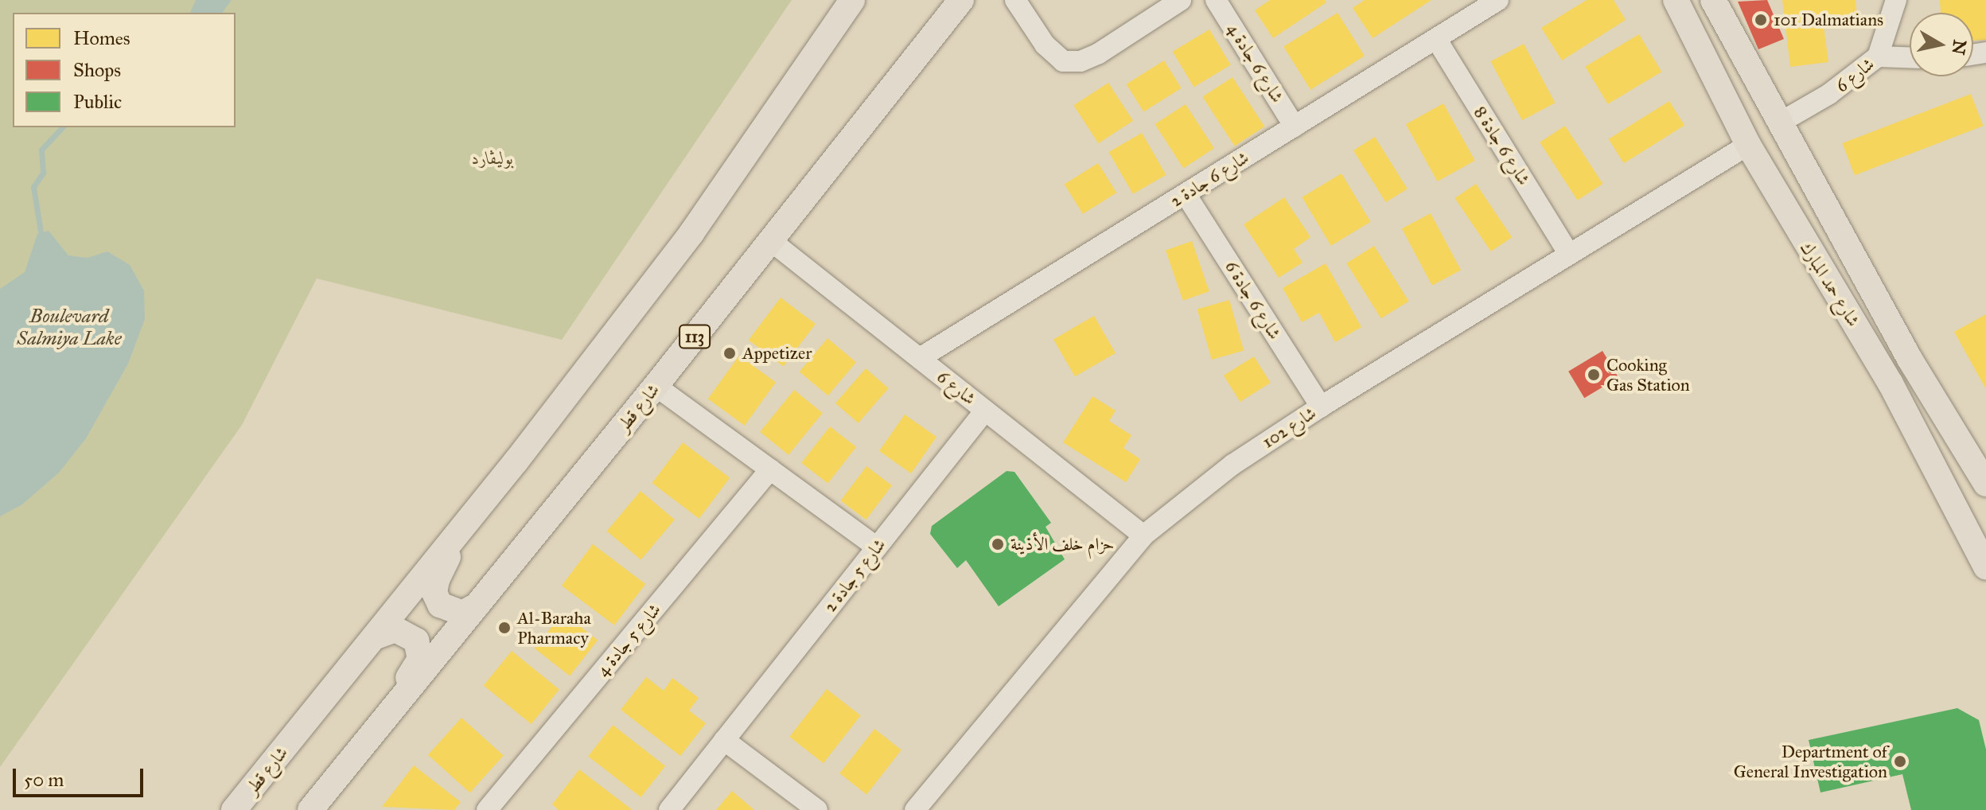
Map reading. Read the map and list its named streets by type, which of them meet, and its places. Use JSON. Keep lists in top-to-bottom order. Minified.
{"streets":{"main road":["شارع حمد المبارك","113","شارع قطر"],"street":["شارع 6 جادة 4","شارع 6","شارع 6 جادة 8","شارع 6 جادة 2","شارع 6 جادة 6","شارع 102","شارع 5 جادة 2","شارع 5 جادة 4"]},"crossings":[["شارع 6 جادة 4","شارع 6 جادة 2"],["شارع 6","شارع 6 جادة 2"],["شارع 6","شارع حمد المبارك"],["شارع 6","شارع قطر"],["شارع 6","شارع 102"],["شارع 6","شارع 5 جادة 2"],["شارع 6 جادة 8","شارع 6 جادة 2"],["شارع 6 جادة 8","شارع 102"],["شارع 6 جادة 2","شارع 6 جادة 6"],["شارع حمد المبارك","شارع 102"],["شارع 6 جادة 6","شارع 102"]],"water":["Boulevard Salmiya Lake"],"parks":["بوليڤارد"],"places":["101 Dalmatians","Appetizer","Cooking Gas Station","حزام خلف الأذينة","Al-Baraha Pharmacy","Department of General Investigation"],"legend":["Homes","Shops","Public"],"scale_bar":"50 m","north":"right"}
